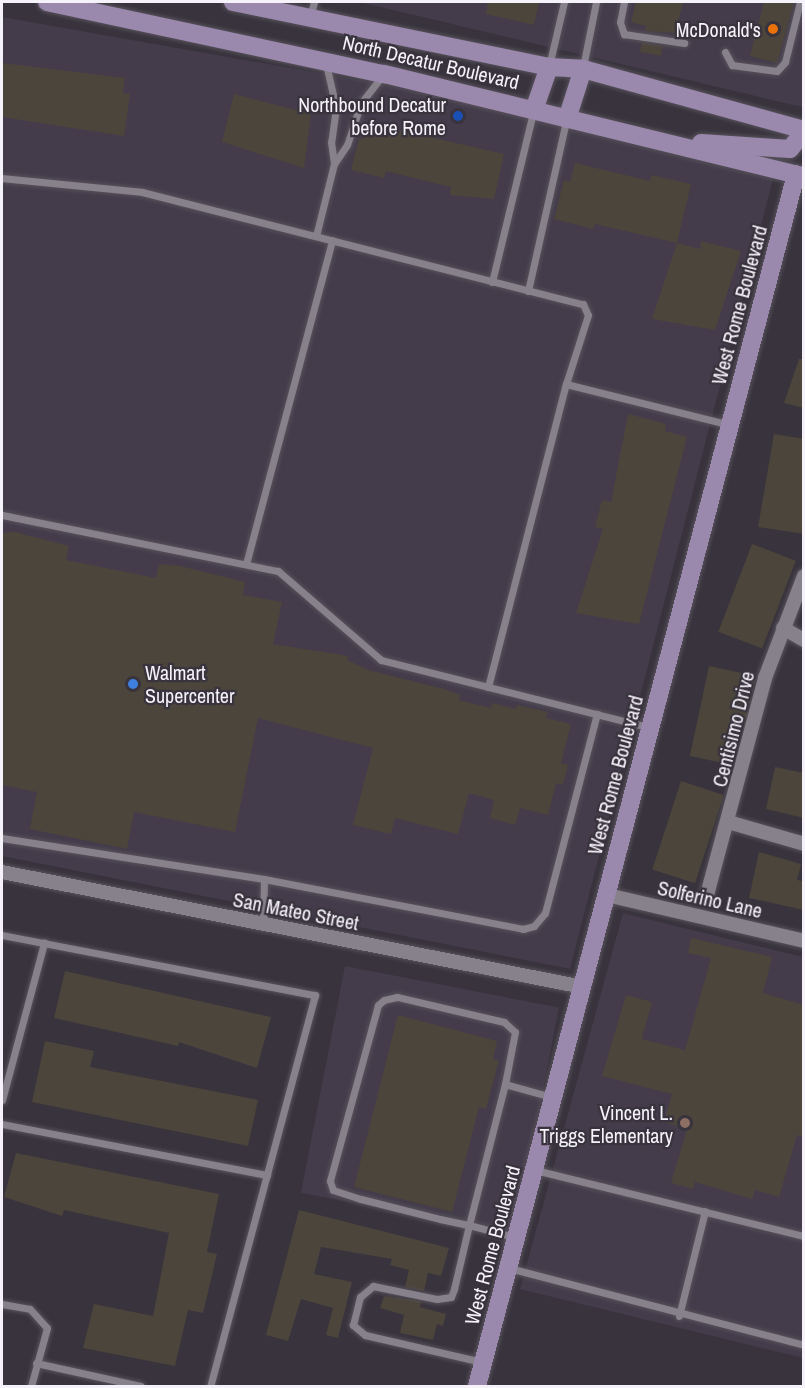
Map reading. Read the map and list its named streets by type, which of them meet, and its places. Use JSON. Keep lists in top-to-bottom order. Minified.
{"streets":{"main road":["North Decatur Boulevard","West Rome Boulevard"],"street":["Centisimo Drive","Solferino Lane","San Mateo Street"]},"crossings":[["North Decatur Boulevard","West Rome Boulevard"],["West Rome Boulevard","Solferino Lane"],["West Rome Boulevard","San Mateo Street"]],"places":["McDonald's","Northbound Decatur before Rome","Walmart Supercenter","Vincent L. Triggs Elementary"]}
